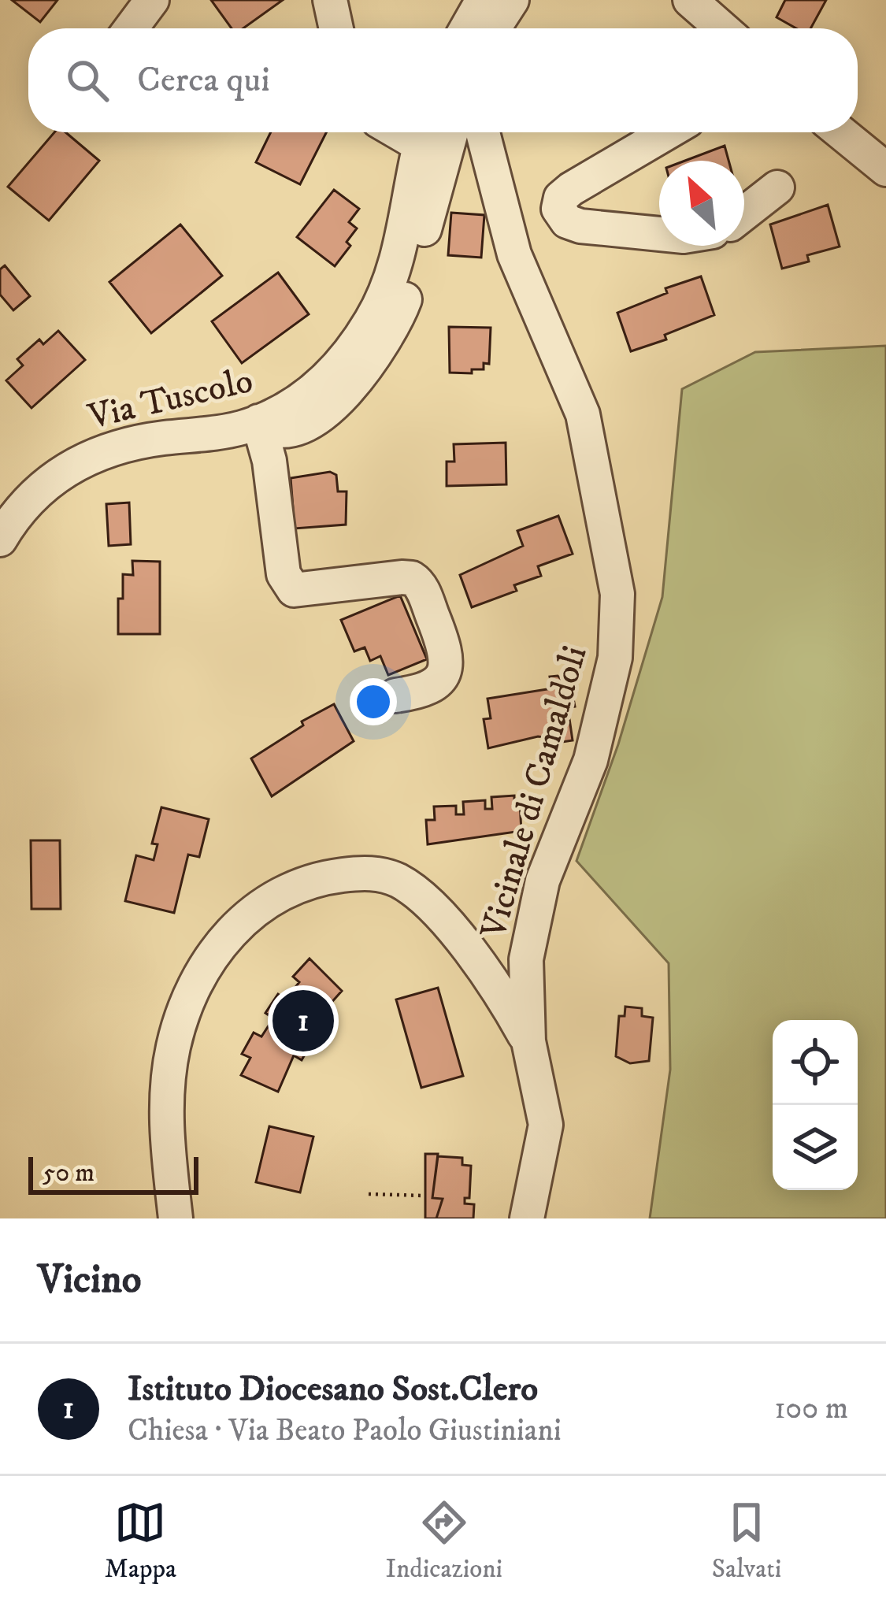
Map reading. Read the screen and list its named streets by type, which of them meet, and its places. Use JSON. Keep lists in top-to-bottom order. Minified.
{"streets":{"street":["Via Tuscolo","Vicinale di Camaldoli"]},"scale_bar":"50 m","north":"top left","page":{"search":"Cerca qui","pins":"1","scale":"50 m","heading":"Vicino","list":[{"mark":"1","name":"Istituto Diocesano Sost.Clero","note":"Chiesa · Via Beato Paolo Giustiniani","value":"100 m"}],"nav":["Mappa","Indicazioni","Salvati"]}}
